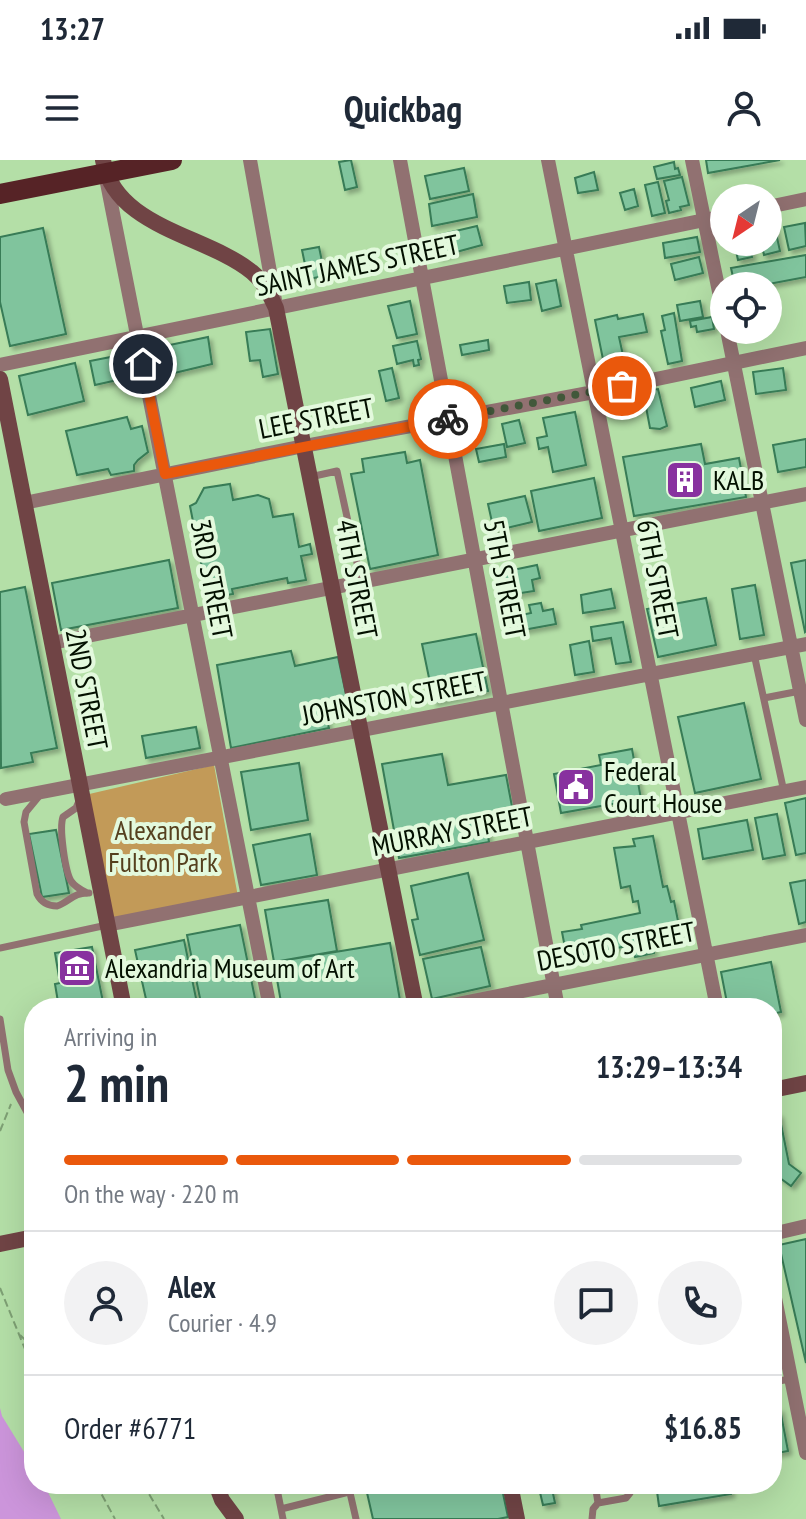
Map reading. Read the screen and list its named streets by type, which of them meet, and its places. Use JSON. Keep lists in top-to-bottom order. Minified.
{"streets":{"main road":["4TH STREET","2ND STREET"],"street":["SAINT JAMES STREET","LEE STREET","3RD STREET","5TH STREET","6TH STREET","JOHNSTON STREET","MURRAY STREET","DESOTO STREET"]},"crossings":[["SAINT JAMES STREET","3RD STREET"],["SAINT JAMES STREET","4TH STREET"],["SAINT JAMES STREET","5TH STREET"],["SAINT JAMES STREET","6TH STREET"],["LEE STREET","3RD STREET"],["LEE STREET","4TH STREET"],["LEE STREET","5TH STREET"],["LEE STREET","6TH STREET"],["LEE STREET","2ND STREET"],["3RD STREET","JOHNSTON STREET"],["3RD STREET","MURRAY STREET"],["4TH STREET","JOHNSTON STREET"],["4TH STREET","MURRAY STREET"],["5TH STREET","JOHNSTON STREET"],["5TH STREET","MURRAY STREET"],["5TH STREET","DESOTO STREET"],["6TH STREET","JOHNSTON STREET"],["6TH STREET","MURRAY STREET"],["6TH STREET","DESOTO STREET"],["2ND STREET","JOHNSTON STREET"],["2ND STREET","MURRAY STREET"]],"parks":["Alexander Fulton Park"],"places":{"building":["KALB"],"public building":["Federal Court House"],"museum":["Alexandria Museum of Art"]},"north":"bottom left","page":{"status":"13:27","header":"Quickbag","heading":["2 min","Arriving in","13:29–13:34"],"panel":["Alex","Courier · 4.9","Order #6771","$16.85"],"bar":"On the way · 220 m"}}
